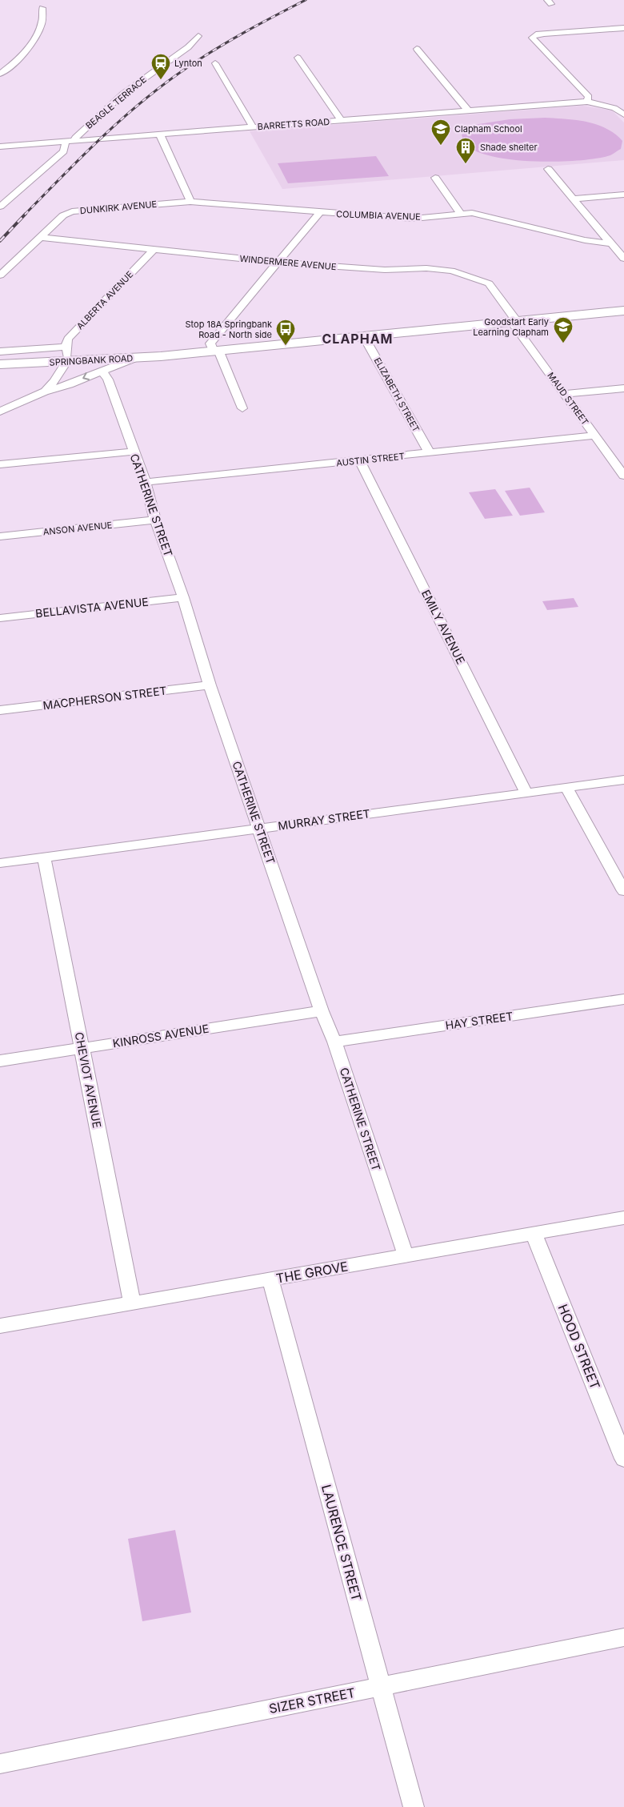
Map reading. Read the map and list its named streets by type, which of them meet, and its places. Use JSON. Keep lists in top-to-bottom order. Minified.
{"streets":{"main road":["SPRINGBANK ROAD"],"street":["BEAGLE TERRACE","BARRETTS ROAD","DUNKIRK AVENUE","COLUMBIA AVENUE","WINDERMERE AVENUE","ALBERTA AVENUE","ELIZABETH STREET","MAUD STREET","AUSTIN STREET","CATHERINE STREET","ANSON AVENUE","BELLAVISTA AVENUE","EMILY AVENUE","MACPHERSON STREET","MURRAY STREET","HAY STREET","KINROSS AVENUE","CHEVIOT AVENUE","THE GROVE","HOOD STREET","LAURENCE STREET","SIZER STREET"]},"crossings":[["BEAGLE TERRACE","BARRETTS ROAD"],["DUNKIRK AVENUE","COLUMBIA AVENUE"],["DUNKIRK AVENUE","WINDERMERE AVENUE"],["WINDERMERE AVENUE","ALBERTA AVENUE"],["WINDERMERE AVENUE","SPRINGBANK ROAD"],["WINDERMERE AVENUE","MAUD STREET"],["ALBERTA AVENUE","SPRINGBANK ROAD"],["SPRINGBANK ROAD","ELIZABETH STREET"],["SPRINGBANK ROAD","MAUD STREET"],["ELIZABETH STREET","AUSTIN STREET"],["MAUD STREET","AUSTIN STREET"],["AUSTIN STREET","CATHERINE STREET"],["AUSTIN STREET","EMILY AVENUE"],["CATHERINE STREET","ANSON AVENUE"],["CATHERINE STREET","BELLAVISTA AVENUE"],["CATHERINE STREET","MACPHERSON STREET"],["CATHERINE STREET","MURRAY STREET"],["CATHERINE STREET","HAY STREET"],["CATHERINE STREET","KINROSS AVENUE"],["CATHERINE STREET","THE GROVE"],["EMILY AVENUE","MURRAY STREET"],["MURRAY STREET","CHEVIOT AVENUE"],["KINROSS AVENUE","CHEVIOT AVENUE"],["CHEVIOT AVENUE","THE GROVE"],["THE GROVE","HOOD STREET"],["THE GROVE","LAURENCE STREET"],["LAURENCE STREET","SIZER STREET"]],"districts":["CLAPHAM"],"places":{"station":["Lynton"],"school or university":["Clapham School","Goodstart Early Learning Clapham"],"building":["Shade shelter"],"bus stop":["Stop 18A Springbank Road - North side"]}}
